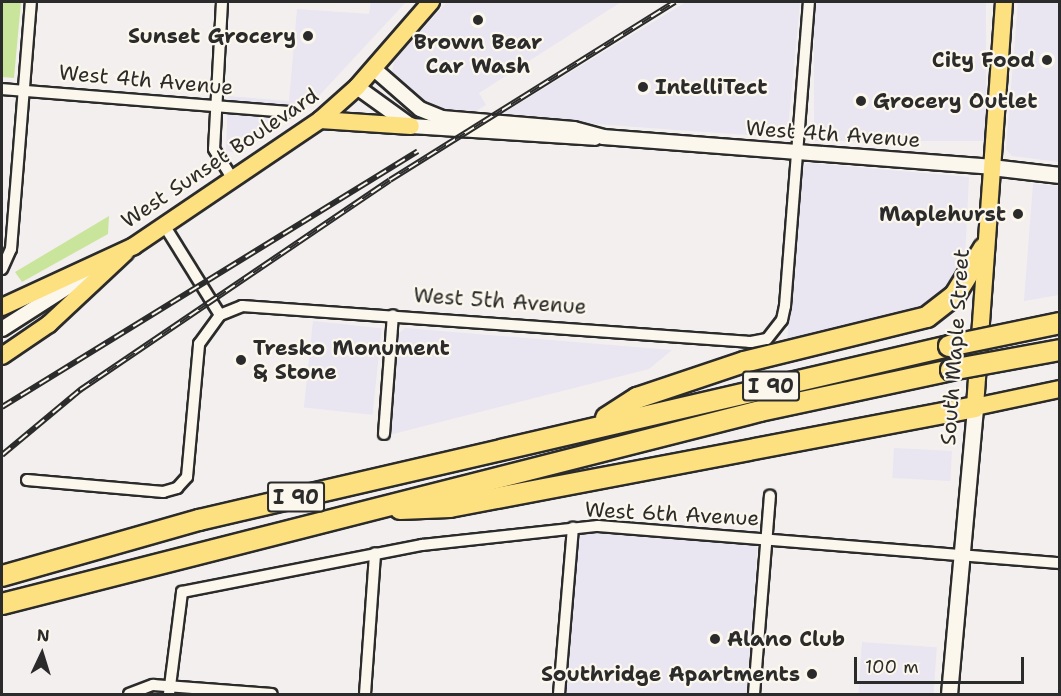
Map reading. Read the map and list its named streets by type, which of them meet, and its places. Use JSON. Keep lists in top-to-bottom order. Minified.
{"streets":{"highway":["I 90"],"main road":["West 4th Avenue","West Sunset Boulevard","South Maple Street"],"street":["West 5th Avenue","West 6th Avenue"]},"crossings":[["West 4th Avenue","West Sunset Boulevard"],["West 4th Avenue","West 5th Avenue"],["West 4th Avenue","South Maple Street"],["South Maple Street","West 6th Avenue"]],"places":["Brown Bear Car Wash","Sunset Grocery","City Food","IntelliTect","Grocery Outlet","Maplehurst","Tresko Monument & Stone","Alano Club","Southridge Apartments"],"scale_bar":"100 m","north":"top"}
